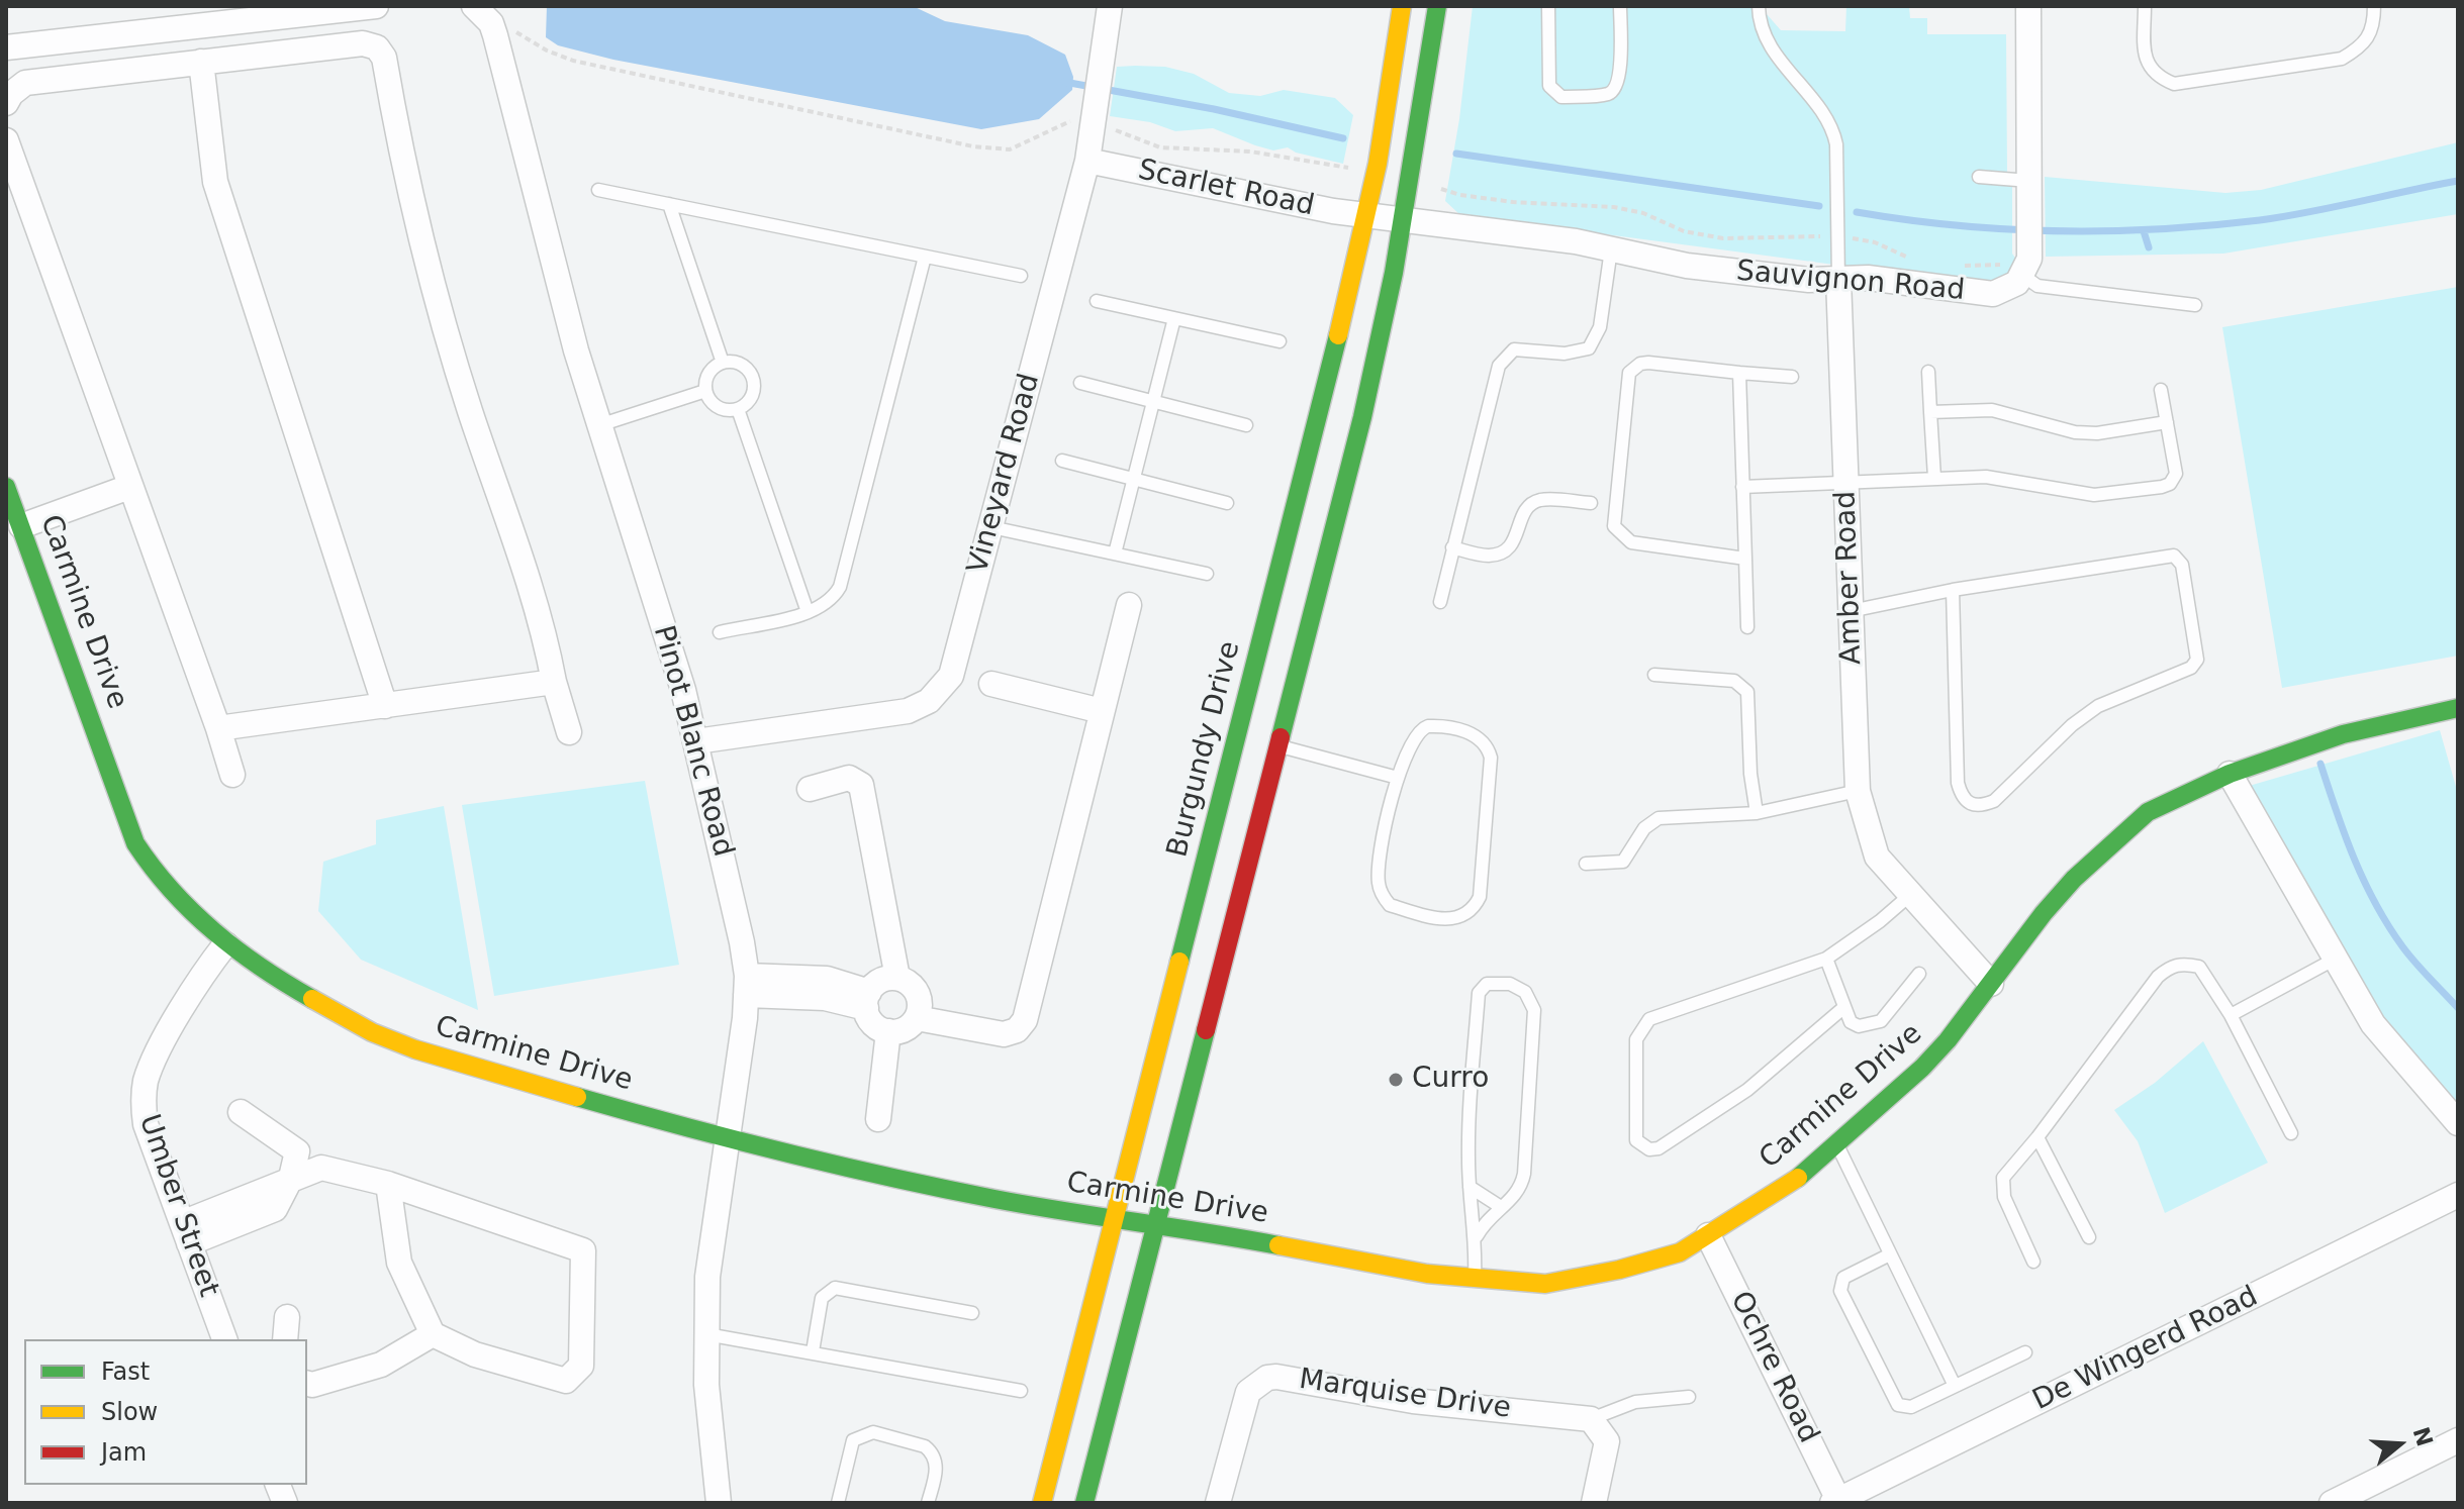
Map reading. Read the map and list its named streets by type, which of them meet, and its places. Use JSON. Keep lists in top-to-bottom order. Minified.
{"streets":{"main road":["Carmine Drive","Burgundy Drive"],"street":["Scarlet Road","Sauvignon Road","Vineyard Road","Amber Road","Pinot Blanc Road","Umber Street","De Wingerd Road","Ochre Road","Marquise Drive"]},"crossings":[["Scarlet Road","Sauvignon Road"],["Scarlet Road","Vineyard Road"],["Scarlet Road","Burgundy Drive"],["Sauvignon Road","Amber Road"],["Vineyard Road","Pinot Blanc Road"],["Amber Road","Carmine Drive"],["Carmine Drive","Pinot Blanc Road"],["Carmine Drive","Burgundy Drive"],["Carmine Drive","Umber Street"],["Carmine Drive","Ochre Road"],["De Wingerd Road","Ochre Road"]],"places":["Curro"],"legend":["Fast","Slow","Jam"],"north":"right"}
